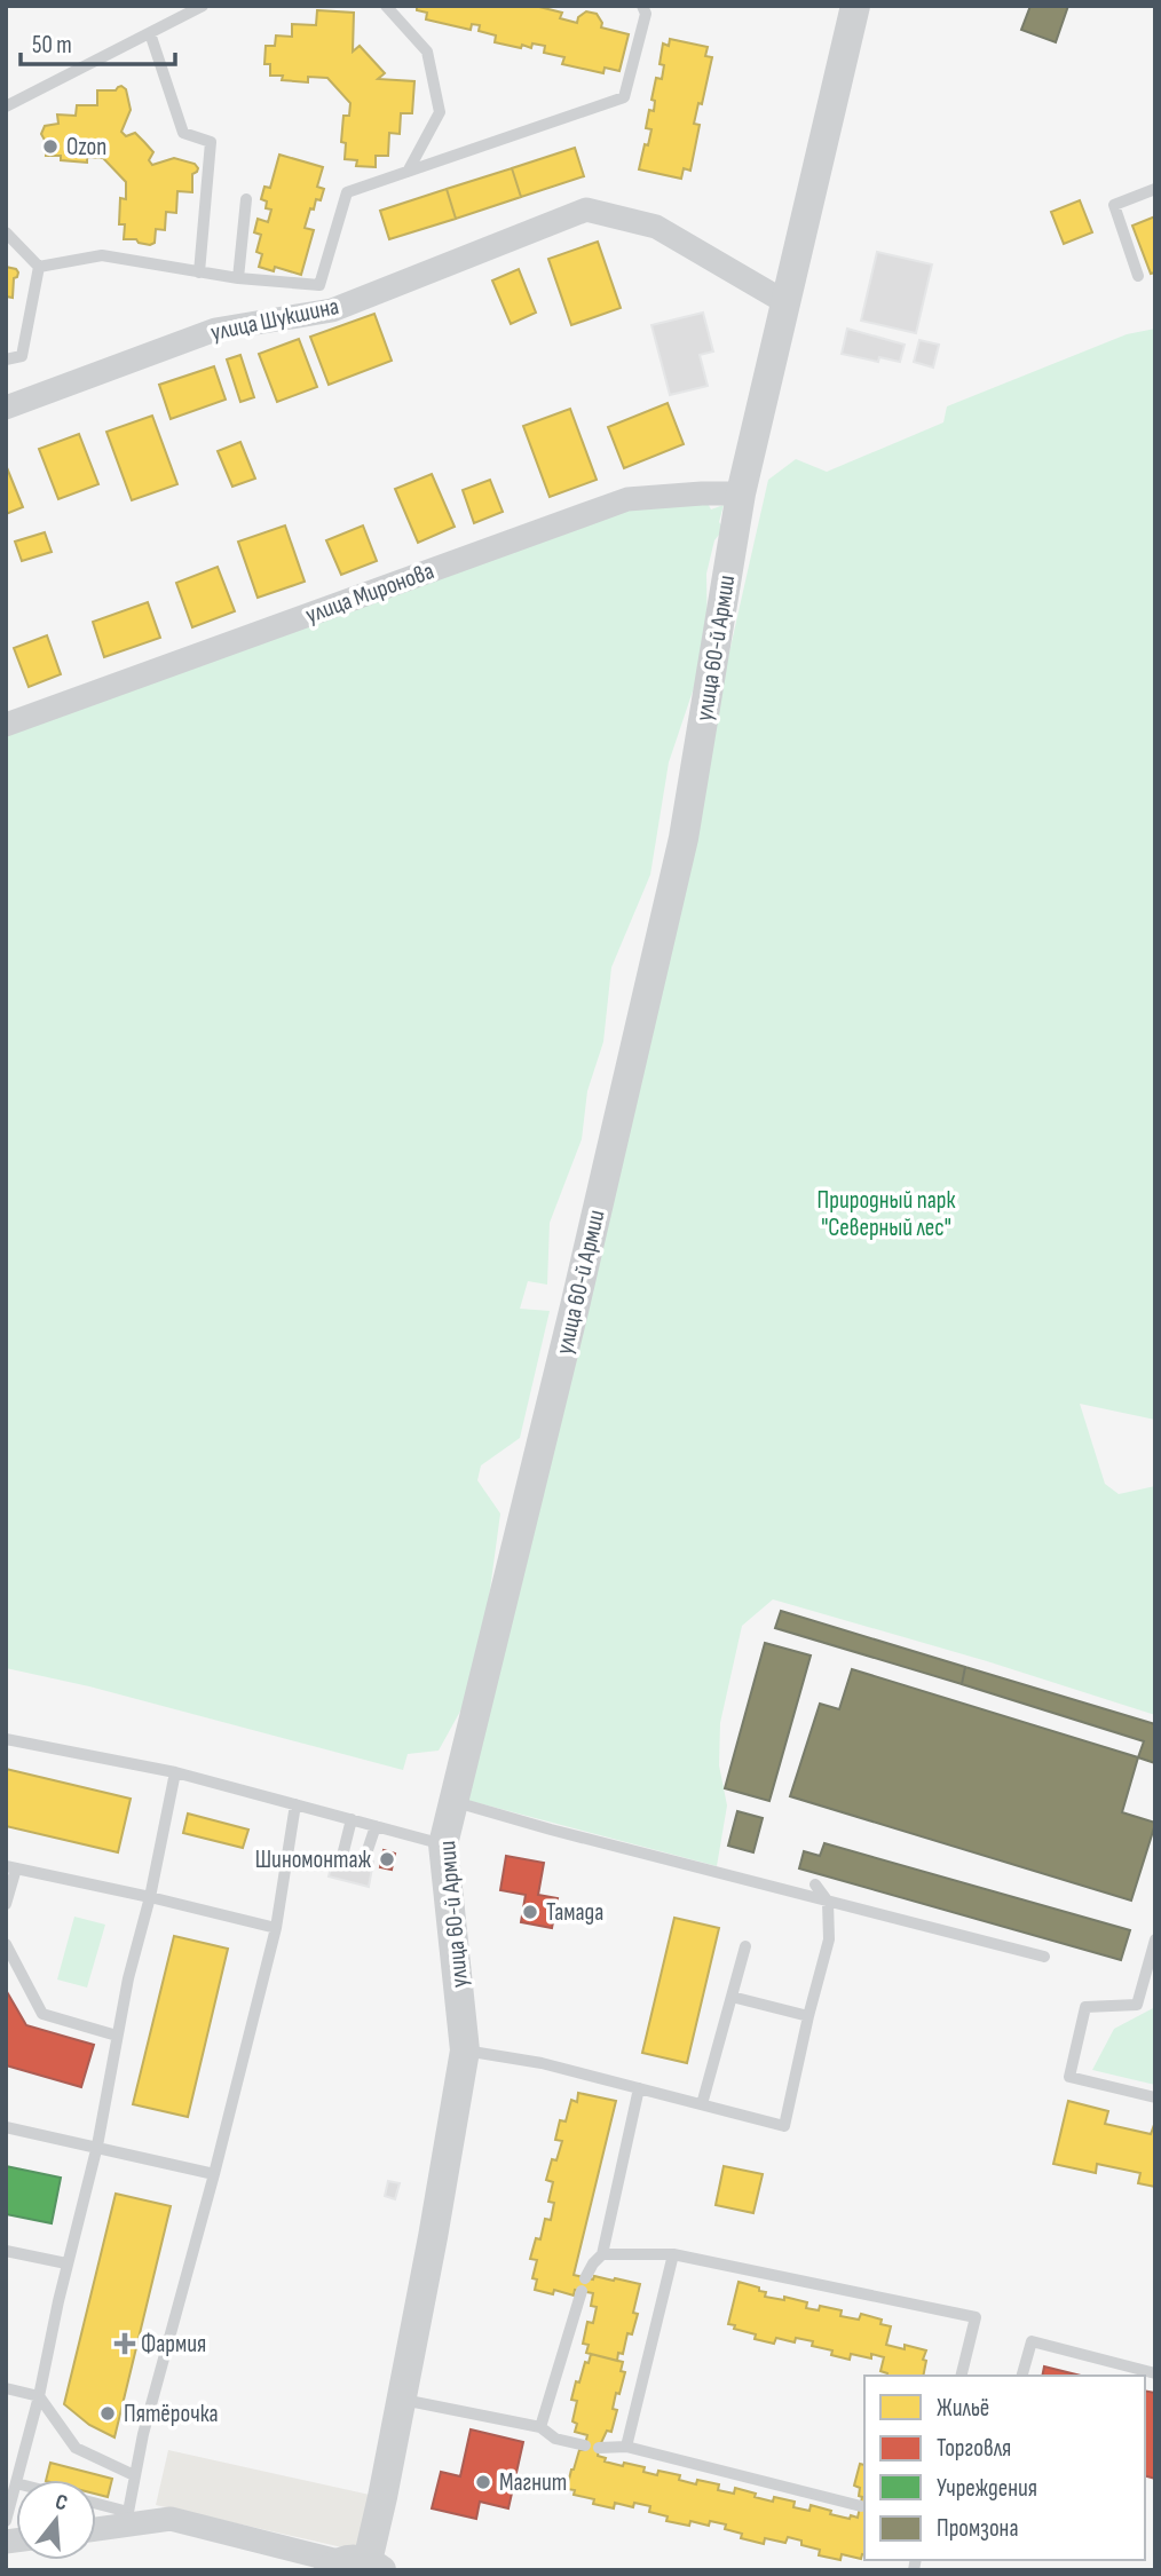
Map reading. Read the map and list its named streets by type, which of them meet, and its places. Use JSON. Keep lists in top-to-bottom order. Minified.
{"streets":{"street":["улица Шукшина","улица Миронова","улица 60-й Армии"]},"crossings":[["улица Шукшина","улица 60-й Армии"],["улица Миронова","улица 60-й Армии"]],"parks":["Природный парк \"Северный лес\""],"places":{"other":["Ozon","Шиномонтаж","Тамада","Пятёрочка","Магнит"],"health":["Фармия"]},"legend":["Жильё","Торговля","Учреждения","Промзона"],"scale_bar":"50 m","north":"top"}
